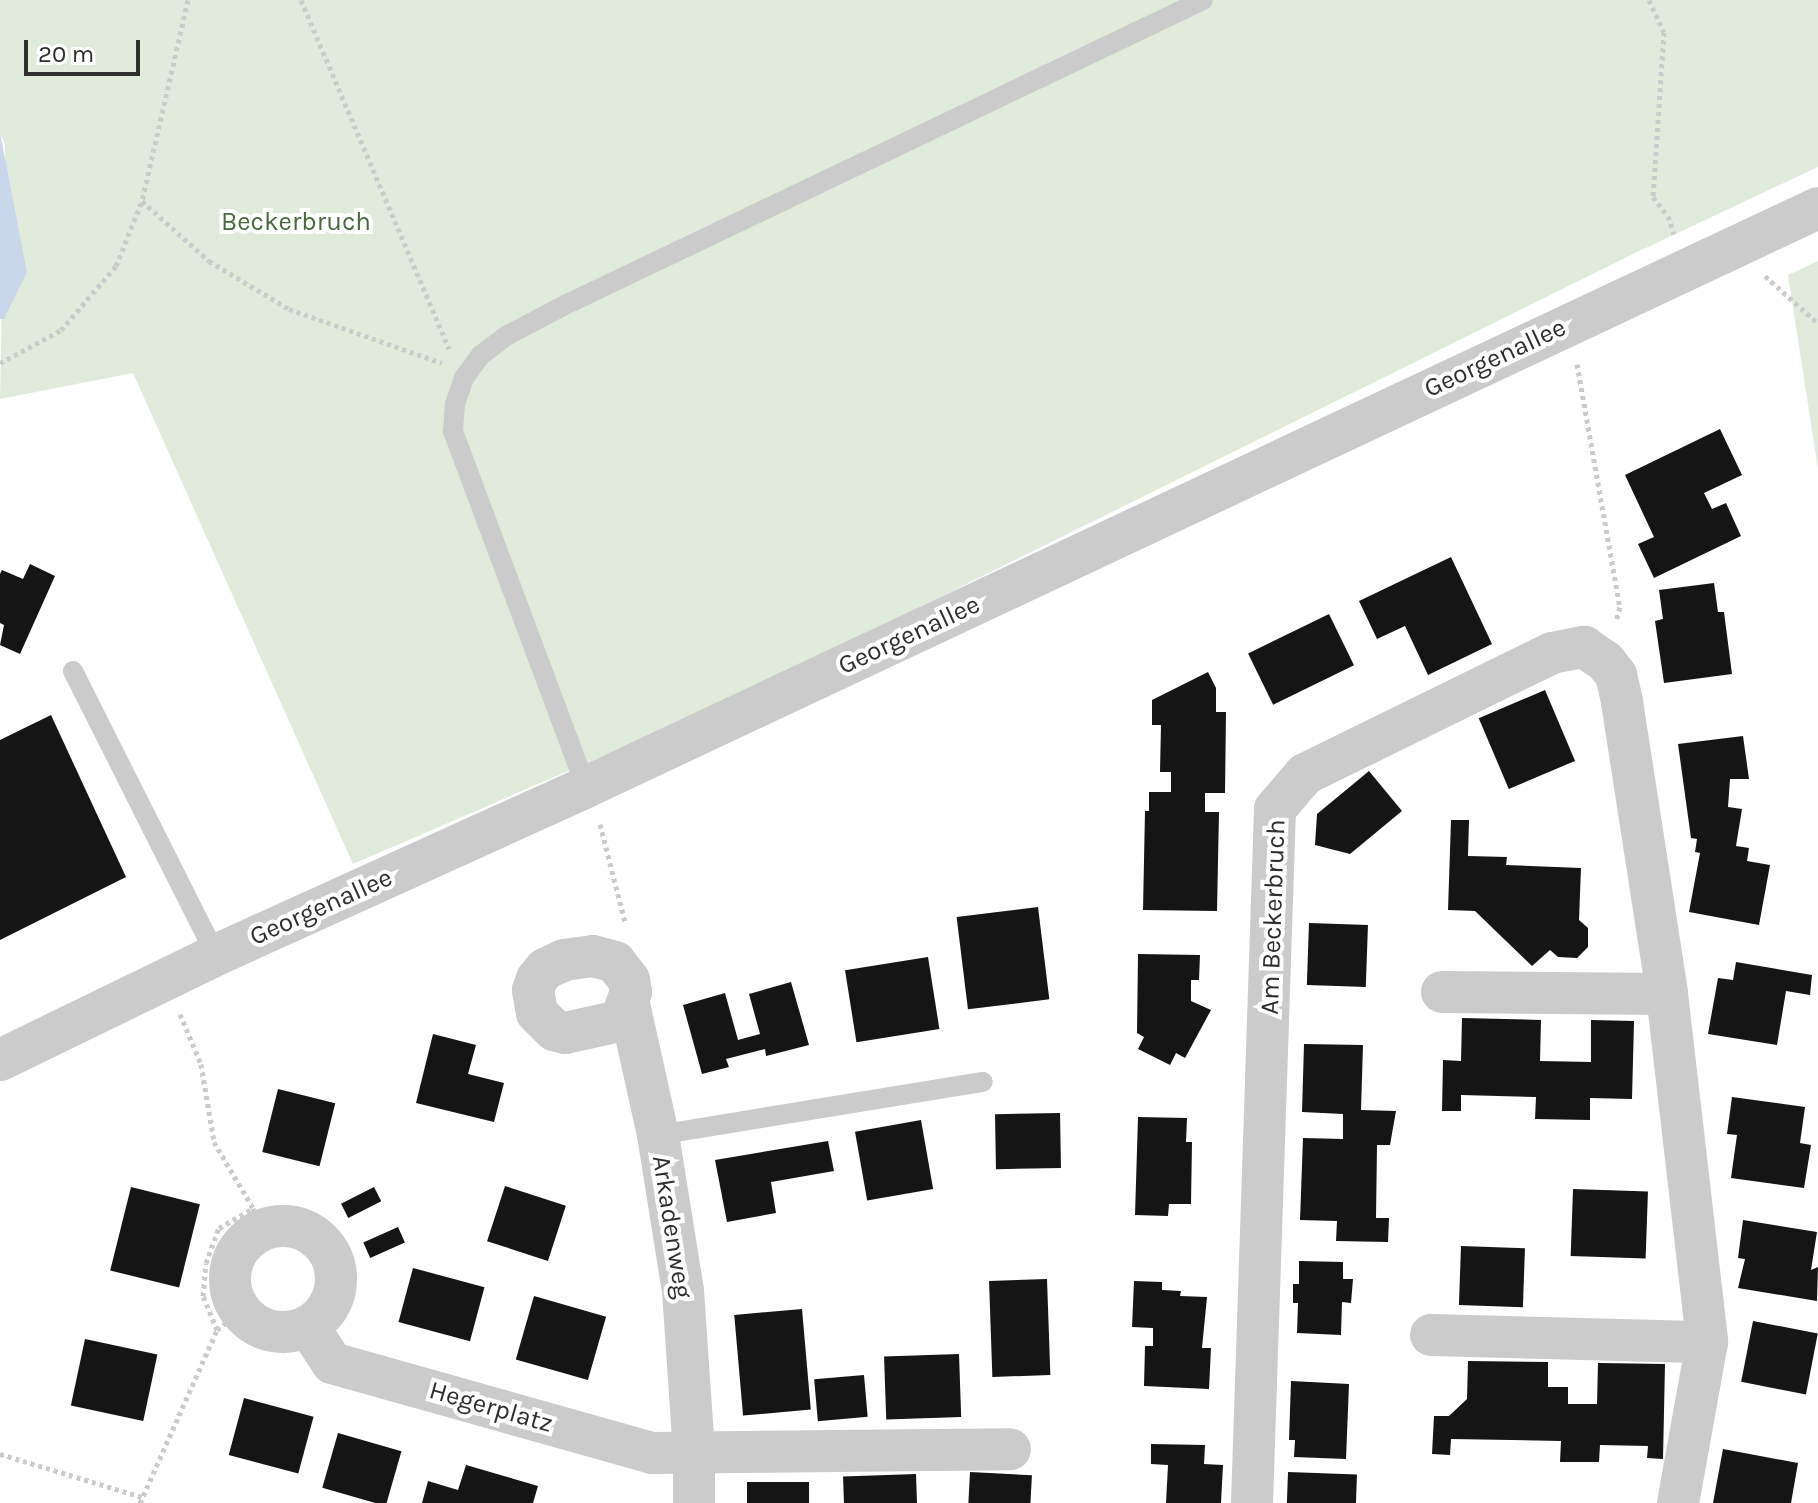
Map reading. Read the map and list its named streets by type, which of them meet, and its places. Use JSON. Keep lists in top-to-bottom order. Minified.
{"streets":{"street":["Georgenallee","Am Beckerbruch","Arkadenweg","Hegerplatz"]},"crossings":[["Arkadenweg","Hegerplatz"]],"parks":["Beckerbruch"],"scale_bar":"20 m"}
